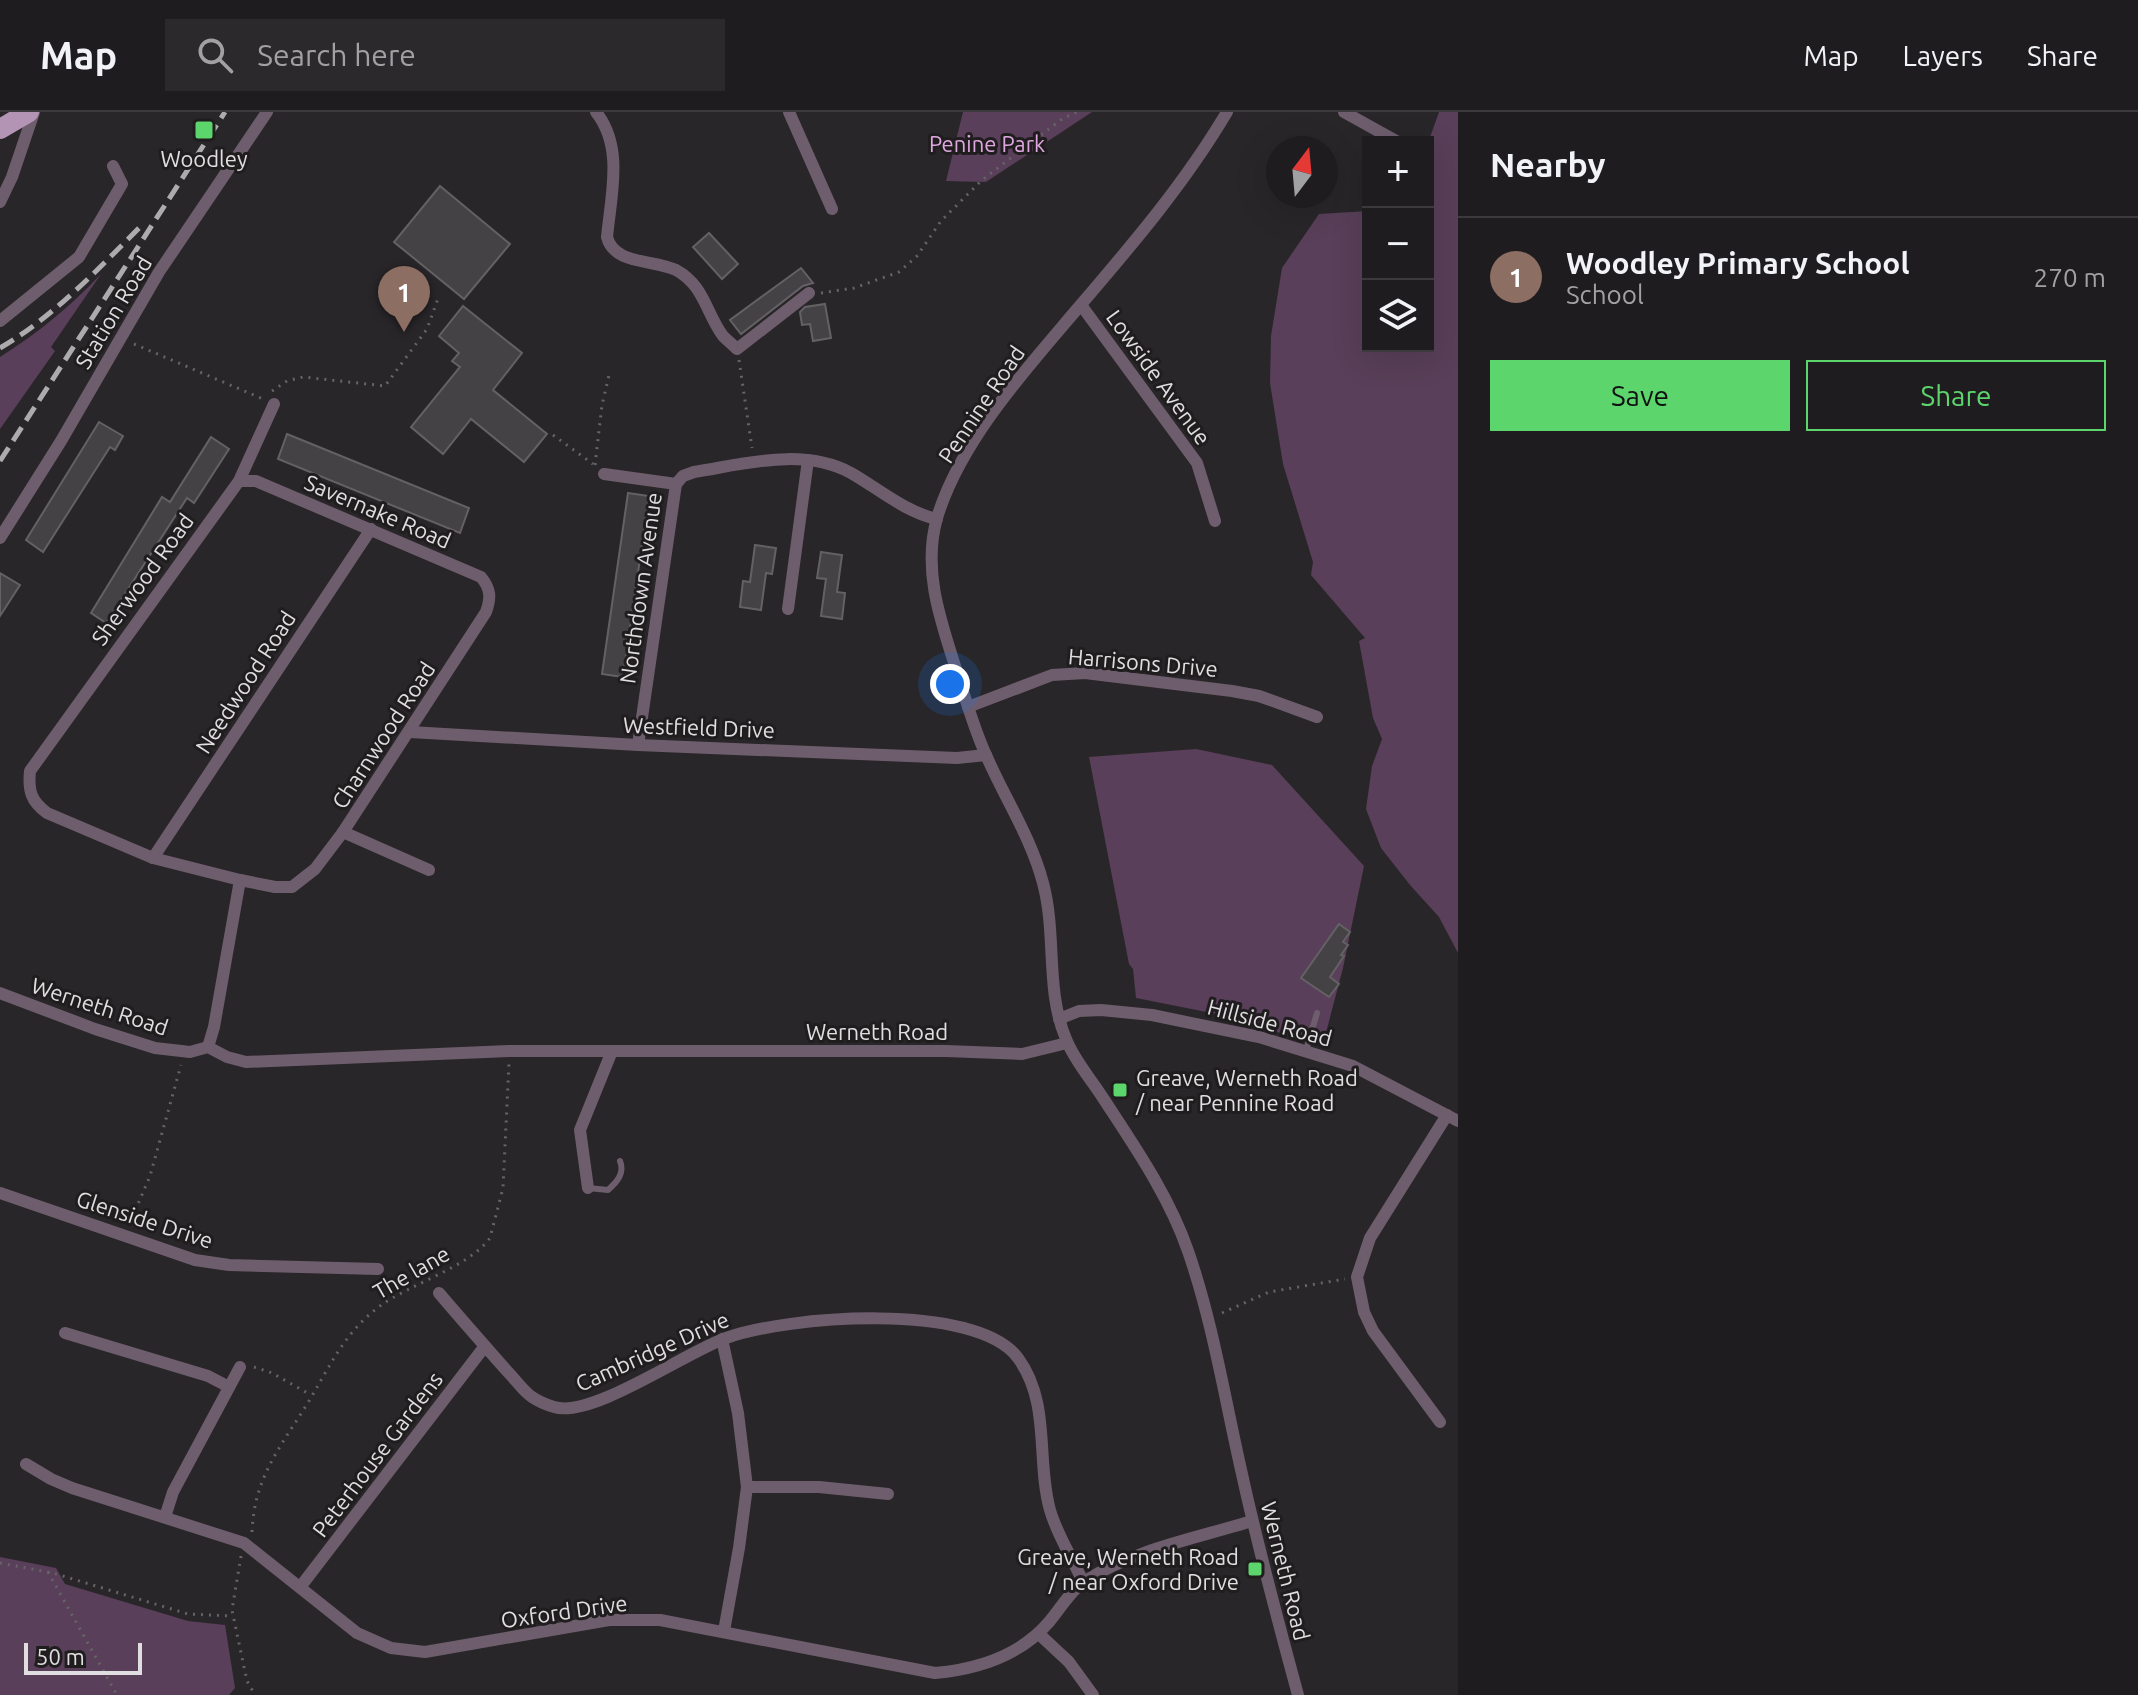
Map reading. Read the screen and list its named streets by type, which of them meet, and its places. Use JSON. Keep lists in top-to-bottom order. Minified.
{"streets":{"street":["Station Road","Lowside Avenue","Pennine Road","Savernake Road","Sherwood Road","Northdown Avenue","Harrisons Drive","Needwood Road","Westfield Drive","Charnwood Road","Werneth Road","Hillside Road","Glenside Drive","Cambridge Drive","Peterhouse Gardens","Oxford Drive"],"path":["The lane"]},"crossings":[["Lowside Avenue","Pennine Road"],["Pennine Road","Harrisons Drive"],["Pennine Road","Westfield Drive"],["Pennine Road","Werneth Road"],["Pennine Road","Hillside Road"],["Savernake Road","Sherwood Road"],["Savernake Road","Needwood Road"],["Savernake Road","Charnwood Road"],["Sherwood Road","Needwood Road"],["Northdown Avenue","Westfield Drive"],["Westfield Drive","Charnwood Road"],["Werneth Road","The lane"],["Werneth Road","Oxford Drive"],["The lane","Oxford Drive"],["Cambridge Drive","Peterhouse Gardens"],["Cambridge Drive","Oxford Drive"],["Peterhouse Gardens","Oxford Drive"]],"parks":["Penine Park"],"places":{"transit":["Woodley","Greave, Werneth Road / near Pennine Road","Greave, Werneth Road / near Oxford Drive"]},"scale_bar":"50 m","north":"top","page":{"header":"Map","search":"Search here","nav":["Map","Layers","Share"],"heading":"Nearby","map_buttons":["+","−"],"list":[{"mark":"1","name":"Woodley Primary School","note":"School","value":"270 m"}],"pins":"1","buttons":["Save","Share"],"scale":"50 m"}}
